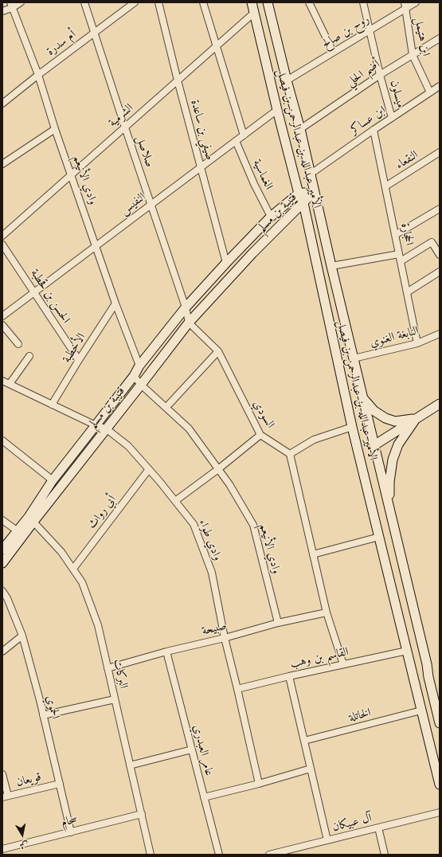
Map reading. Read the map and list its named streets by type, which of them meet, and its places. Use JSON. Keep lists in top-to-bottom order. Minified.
{"streets":{"main road":["الأمير عبدالله بن عبدالرحمن بن فيصل","قتيبة بن مسلم"],"street":["روح بن صالح","ابن هتيمل","أم سدرة","أضم الحلي","ميسلون","الشرمية","ابن عساكر","صيفي بن ساعدة","صلاصل","النقعاء","الغماسية","وادي الأنيعم","النفيس","الحجارة","الحسن بن قحطبة","النابغة الغنوي","الأخطبة","السودي","أبي رواث","وادي طواء","صبيحة","القاسم بن وهب","البركات","الحموي","الخاتلة","عامر العبدري","قويعان","سحام","آل عبيكان"]},"crossings":[["روح بن صالح","ابن هتيمل"],["روح بن صالح","ميسلون"],["روح بن صالح","الأمير عبدالله بن عبدالرحمن بن فيصل"],["ابن هتيمل","أضم الحلي"],["ابن هتيمل","ابن عساكر"],["أم سدرة","صلاصل"],["أم سدرة","وادي الأنيعم"],["أضم الحلي","ميسلون"],["أضم الحلي","الأمير عبدالله بن عبدالرحمن بن فيصل"],["ميسلون","ابن عساكر"],["الشرمية","صيفي بن ساعدة"],["الشرمية","الأمير عبدالله بن عبدالرحمن بن فيصل"],["الشرمية","صلاصل"],["الشرمية","وادي الأنيعم"],["ابن عساكر","الأمير عبدالله بن عبدالرحمن بن فيصل"],["ابن عساكر","الحجارة"],["صيفي بن ساعدة","النفيس"],["صيفي بن ساعدة","قتيبة بن مسلم"],["الأمير عبدالله بن عبدالرحمن بن فيصل","النفيس"],["الأمير عبدالله بن عبدالرحمن بن فيصل","قتيبة بن مسلم"],["الأمير عبدالله بن عبدالرحمن بن فيصل","النابغة الغنوي"],["الأمير عبدالله بن عبدالرحمن بن فيصل","القاسم بن وهب"],["الأمير عبدالله بن عبدالرحمن بن فيصل","الخاتلة"],["صلاصل","النفيس"],["صلاصل","قتيبة بن مسلم"],["النقعاء","الحجارة"],["الغماسية","النفيس"],["الغماسية","قتيبة بن مسلم"],["وادي الأنيعم","النفيس"],["وادي الأنيعم","قتيبة بن مسلم"],["وادي الأنيعم","الأخطبة"],["وادي الأنيعم","صبيحة"],["النفيس","الحسن بن قحطبة"],["قتيبة بن مسلم","السودي"],["قتيبة بن مسلم","وادي طواء"],["قتيبة بن مسلم","البركات"],["الحجارة","النابغة الغنوي"],["الحسن بن قحطبة","الأخطبة"],["الأخطبة","وادي طواء"],["أبي رواث","وادي طواء"],["أبي رواث","البركات"],["وادي طواء","صبيحة"],["وادي طواء","القاسم بن وهب"],["صبيحة","البركات"],["صبيحة","عامر العبدري"],["البركات","سحام"],["الحموي","قويعان"],["الحموي","سحام"]],"north":"bottom"}
